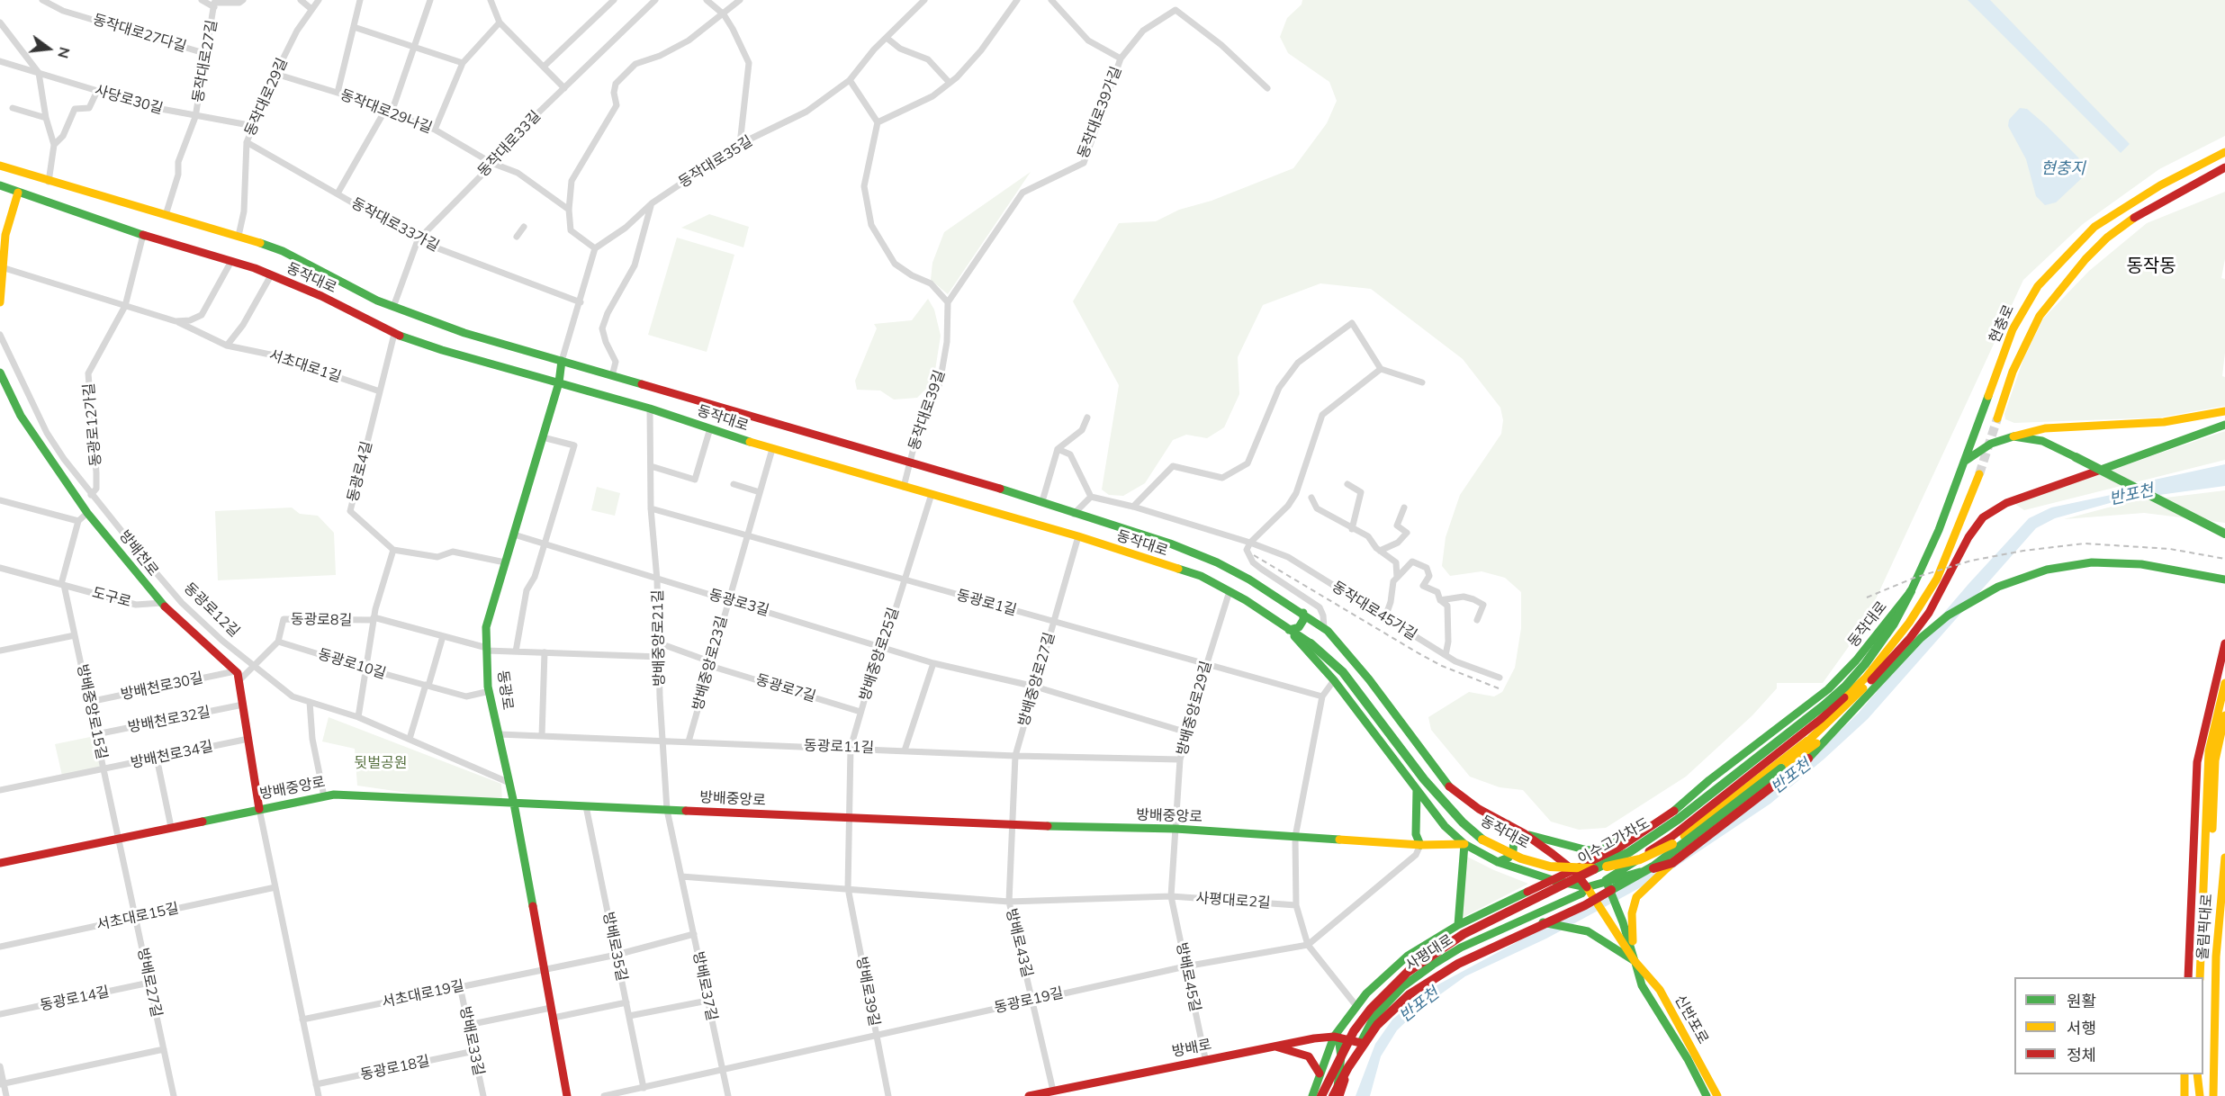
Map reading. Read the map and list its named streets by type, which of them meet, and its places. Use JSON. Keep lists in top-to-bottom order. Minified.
{"streets":{"main road":["동작대로","현충로","방배천로","동광로","방배중앙로","이수고가차도","올림픽대로","사평대로","신반포로","방배로"],"street":["동작대로27다길","동작대로27길","동작대로29길","사당로30길","동작대로29나길","동작대로39가길","동작대로33길","동작대로35길","동작대로33가길","서초대로1길","동작대로39길","동광로12가길","동광로4길","도구로","동광로3길","동광로1길","동광로12길","동작대로45가길","동광로8길","방배중앙로21길","방배중앙로25길","방배중앙로23길","동광로10길","방배중앙로27길","방배천로30길","동광로7길","방배중앙로29길","방배중앙로15길","방배천로32길","동광로11길","방배천로34길","사평대로2길","서초대로15길","방배로43길","방배로35길","방배로45길","방배로27길","방배로37길","방배로39길","서초대로19길","동광로14길","동광로19길","방배로33길","동광로18길"]},"crossings":[["동작대로27다길","동작대로27길"],["동작대로27길","동작대로29길"],["동작대로27길","사당로30길"],["동작대로27길","동작대로"],["동작대로29길","동작대로29나길"],["동작대로29길","동작대로33가길"],["동작대로29길","동작대로"],["동작대로29나길","동작대로33길"],["동작대로39가길","동작대로39길"],["동작대로33길","동작대로33가길"],["동작대로33길","동작대로"],["동작대로","현충로"],["동작대로","동작대로39길"],["동작대로","동광로12가길"],["동작대로","동작대로45가길"],["동작대로","방배중앙로21길"],["동작대로","방배중앙로25길"],["동작대로","방배중앙로23길"],["동작대로","방배중앙로27길"],["동작대로","동광로"],["동작대로","방배중앙로29길"],["동작대로","방배중앙로"],["동작대로","이수고가차도"],["동작대로","사평대로"],["동작대로","신반포로"],["현충로","이수고가차도"],["서초대로1길","동광로12가길"],["서초대로1길","동광로4길"],["동광로12가길","동광로12길"],["동광로4길","동광로8길"],["방배천로","도구로"],["방배천로","동광로8길"],["방배천로","방배천로30길"],["도구로","방배중앙로15길"],["동광로3길","방배중앙로21길"],["동광로3길","방배중앙로25길"],["동광로3길","방배중앙로23길"],["동광로3길","방배중앙로27길"],["동광로3길","동광로"],["동광로3길","방배중앙로29길"],["동광로1길","방배중앙로21길"],["동광로1길","방배중앙로25길"],["동광로1길","방배중앙로23길"],["동광로1길","방배중앙로27길"],["동광로1길","방배중앙로29길"],["동광로12길","동광로8길"],["동광로12길","동광로"],["동광로8길","동광로10길"],["동광로8길","방배천로30길"],["동광로8길","동광로"],["방배중앙로21길","동광로7길"],["방배중앙로21길","동광로11길"],["방배중앙로21길","방배중앙로"],["방배중앙로21길","방배로37길"],["방배중앙로25길","동광로7길"],["방배중앙로25길","동광로11길"],["방배중앙로25길","방배중앙로"],["방배중앙로25길","방배로39길"],["방배중앙로23길","동광로7길"],["방배중앙로23길","동광로11길"],["동광로10길","동광로"],["방배중앙로27길","동광로11길"],["방배중앙로27길","방배중앙로"],["방배중앙로27길","방배로43길"],["방배천로30길","방배중앙로15길"],["동광로","동광로11길"],["동광로","방배중앙로"],["동광로","서초대로19길"],["방배중앙로29길","동광로11길"],["방배중앙로29길","방배중앙로"],["방배중앙로29길","방배로45길"],["방배중앙로15길","방배천로32길"],["방배중앙로15길","방배천로34길"],["방배중앙로15길","방배중앙로"],["방배중앙로15길","방배로27길"],["방배중앙로","방배로43길"],["방배중앙로","방배로35길"],["방배중앙로","방배로45길"],["방배중앙로","방배로27길"],["방배중앙로","방배로37길"],["방배중앙로","방배로39길"],["이수고가차도","사평대로"],["사평대로2길","방배로45길"],["서초대로15길","방배로27길"],["방배로43길","동광로19길"],["방배로43길","방배로"],["방배로35길","서초대로19길"],["방배로35길","동광로19길"],["사평대로","신반포로"],["사평대로","방배로"],["방배로45길","동광로19길"],["방배로45길","방배로"],["방배로27길","동광로14길"],["방배로37길","서초대로19길"],["방배로37길","동광로19길"],["방배로39길","동광로19길"],["서초대로19길","방배로33길"],["방배로33길","동광로18길"]],"districts":["동작동"],"water":["현충지","반포천"],"parks":["뒷벌공원"],"legend":["원활","서행","정체"],"north":"right"}
